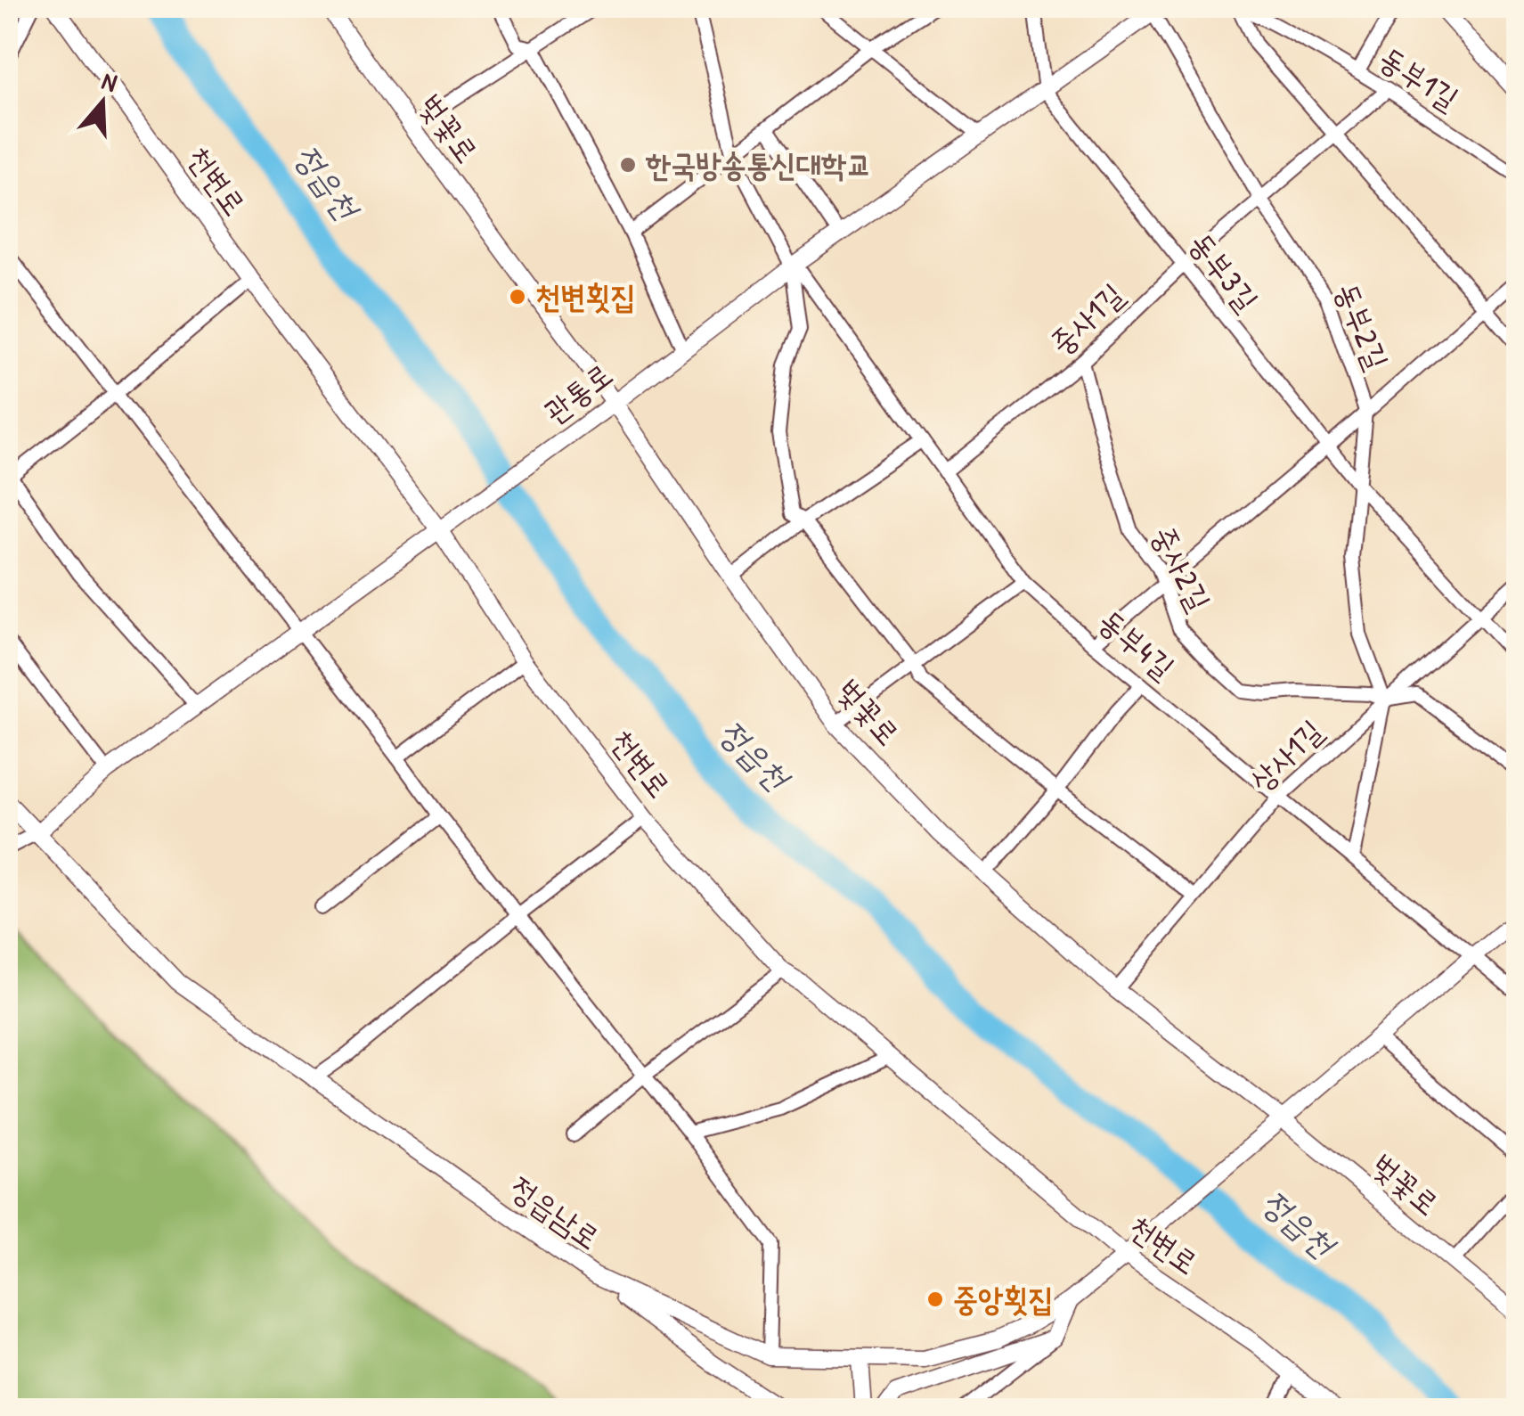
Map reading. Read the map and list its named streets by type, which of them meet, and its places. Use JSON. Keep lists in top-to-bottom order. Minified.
{"streets":{"street":["동부1길","벚꽃로","천변로","동부3길","중사1길","동부2길","관통로","중사2길","동부4길","상사1길","정읍남로"]},"crossings":[["동부1길","중사1길"],["벚꽃로","관통로"],["벚꽃로","상사1길"],["벚꽃로","정읍남로"],["천변로","관통로"],["천변로","정읍남로"],["동부3길","중사1길"],["동부3길","동부2길"],["동부3길","관통로"],["동부3길","상사1길"],["중사1길","동부2길"],["중사1길","중사2길"],["중사1길","동부4길"],["동부2길","관통로"],["동부2길","중사2길"],["동부2길","상사1길"],["관통로","동부4길"],["관통로","정읍남로"],["중사2길","상사1길"],["동부4길","상사1길"],["동부4길","정읍남로"]],"water":["정읍천"],"places":["한국방송통신대학교","천변횟집","중앙횟집"],"north":"top"}
